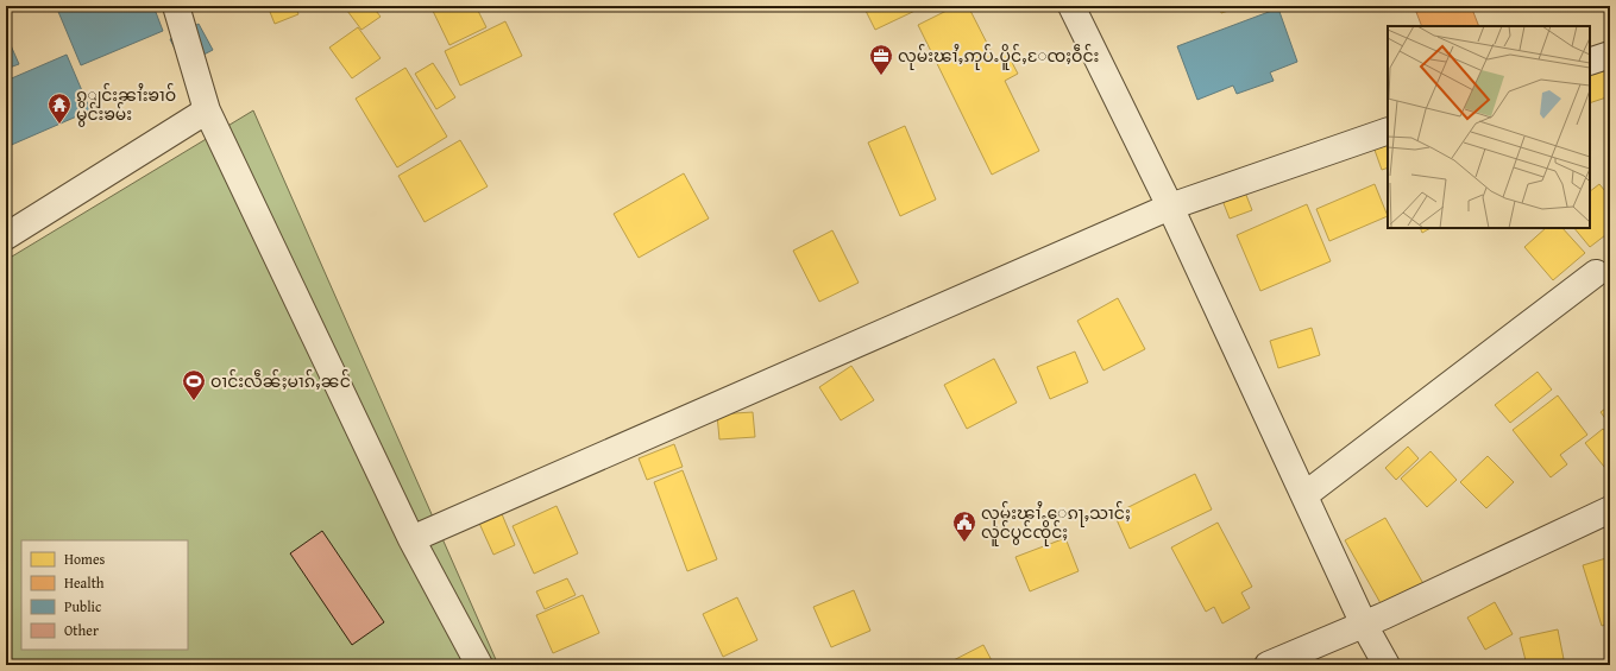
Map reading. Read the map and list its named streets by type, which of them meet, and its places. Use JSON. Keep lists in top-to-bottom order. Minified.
{"places":{"office":["လုမ်းၽၢႆႇဢုပ်ႉပိူင်ႇႄၸႈဝဵင်း"],"temple":["ၵွျင်းၼၢႆးၶၢဝ် မွင်းၶမ်း"],"sports":["ဝၢင်းလဵၼ်ႈမၢၵ်ႇၼင်"],"public building":["လုမ်းၽၢႆႇေၵႃႇသၢင်ႈ လူင်ပွင်ၸိုင်ႈ"]},"legend":["Homes","Health","Public","Other"]}
